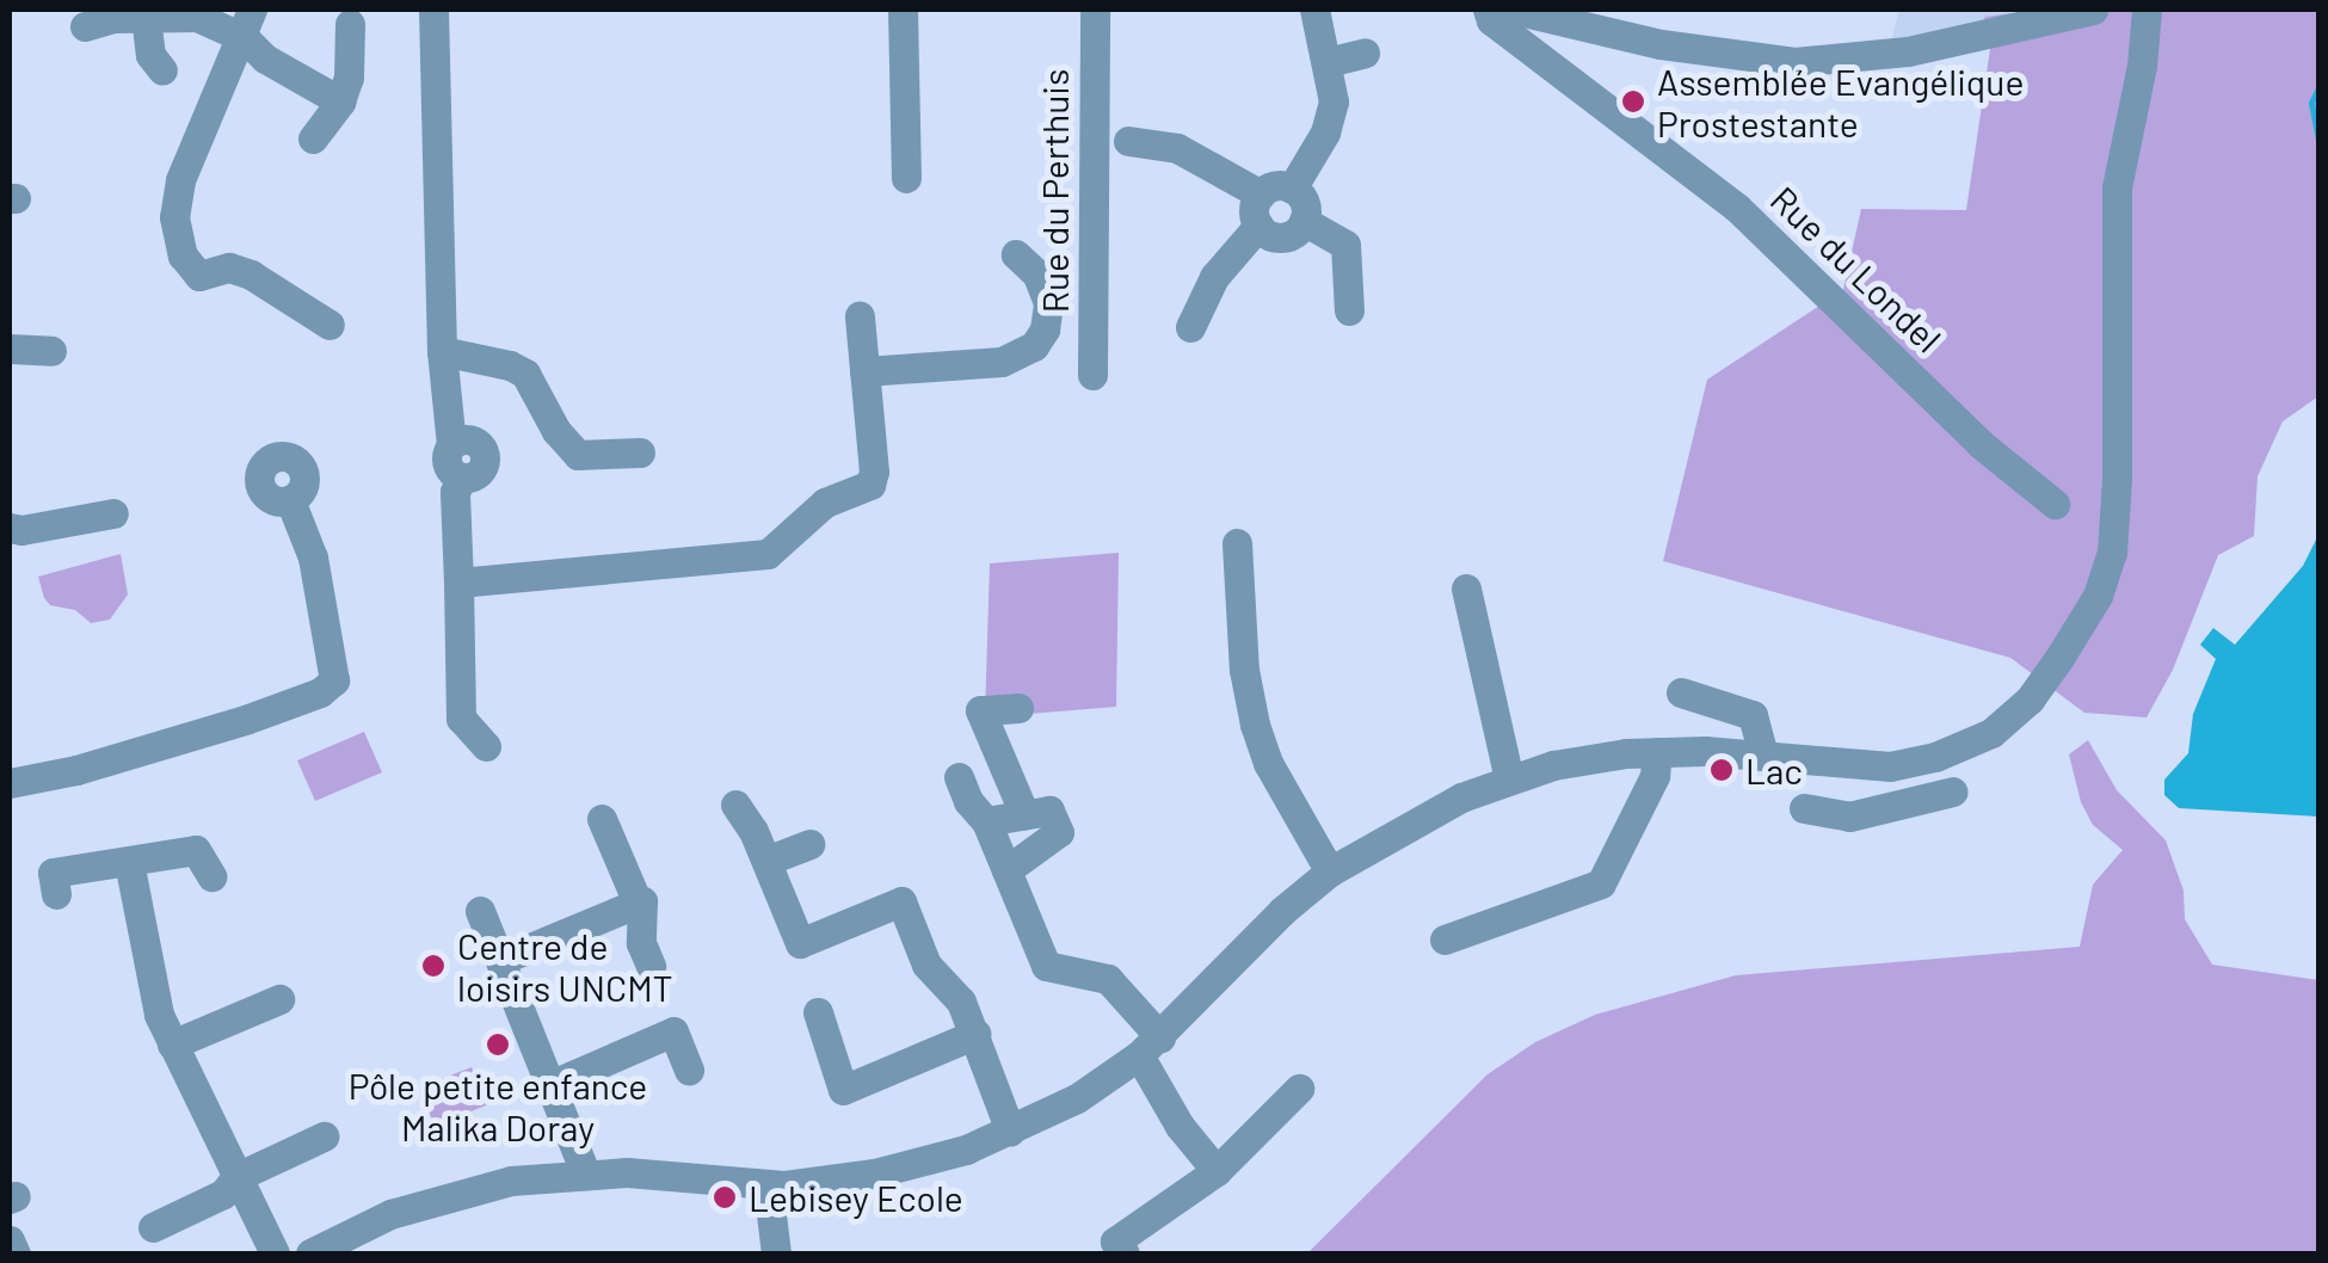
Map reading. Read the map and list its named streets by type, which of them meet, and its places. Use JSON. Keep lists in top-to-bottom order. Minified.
{"streets":{"street":["Rue du Perthuis","Rue du Londel"]},"places":["Assemblée Evangélique Prostestante","Lac","Centre de loisirs UNCMT","Pôle petite enfance Malika Doray","Lebisey Ecole"]}
